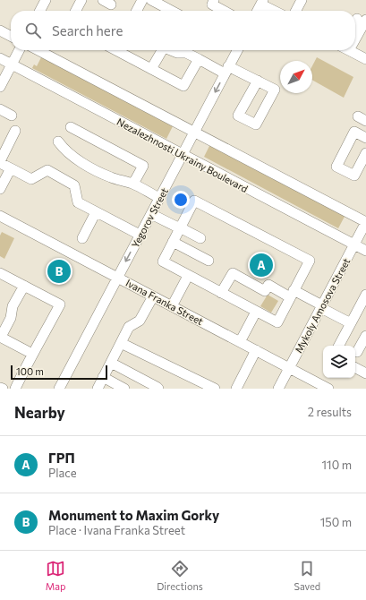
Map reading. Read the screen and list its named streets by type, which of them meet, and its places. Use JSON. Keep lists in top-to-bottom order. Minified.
{"streets":{"street":["Nezalezhnosti Ukrainy Boulevard","Yegorov Street","Ivana Franka Street","Mykoly Amosova Street"]},"crossings":[["Nezalezhnosti Ukrainy Boulevard","Yegorov Street"],["Nezalezhnosti Ukrainy Boulevard","Mykoly Amosova Street"],["Yegorov Street","Ivana Franka Street"],["Ivana Franka Street","Mykoly Amosova Street"]],"scale_bar":"100 m","north":"top right","page":{"search":"Search here","pins":["A","B"],"scale":"100 m","heading":["Nearby","2 results"],"list":[{"mark":"A","name":"ГРП","note":"Place","value":"110 m"},{"mark":"B","name":"Monument to Maxim Gorky","note":"Place · Ivana Franka Street","value":"150 m"}],"nav":["Map","Directions","Saved"]}}
